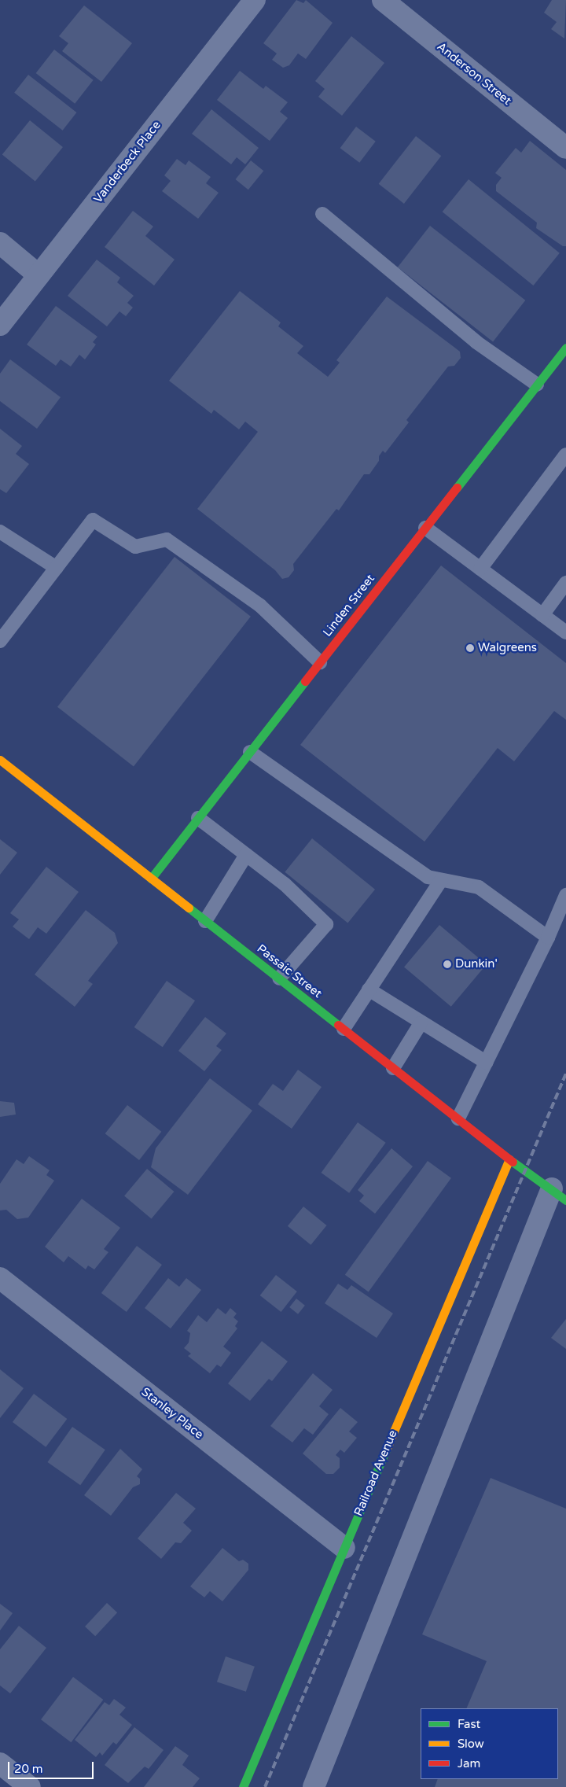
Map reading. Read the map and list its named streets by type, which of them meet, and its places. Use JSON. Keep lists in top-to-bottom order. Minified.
{"streets":{"street":["Anderson Street","Vanderbeck Place","Linden Street","Passaic Street","Stanley Place","Railroad Avenue"]},"crossings":[["Linden Street","Passaic Street"],["Passaic Street","Railroad Avenue"],["Stanley Place","Railroad Avenue"]],"places":["Walgreens","Dunkin'"],"legend":["Fast","Slow","Jam"],"scale_bar":"20 m"}
